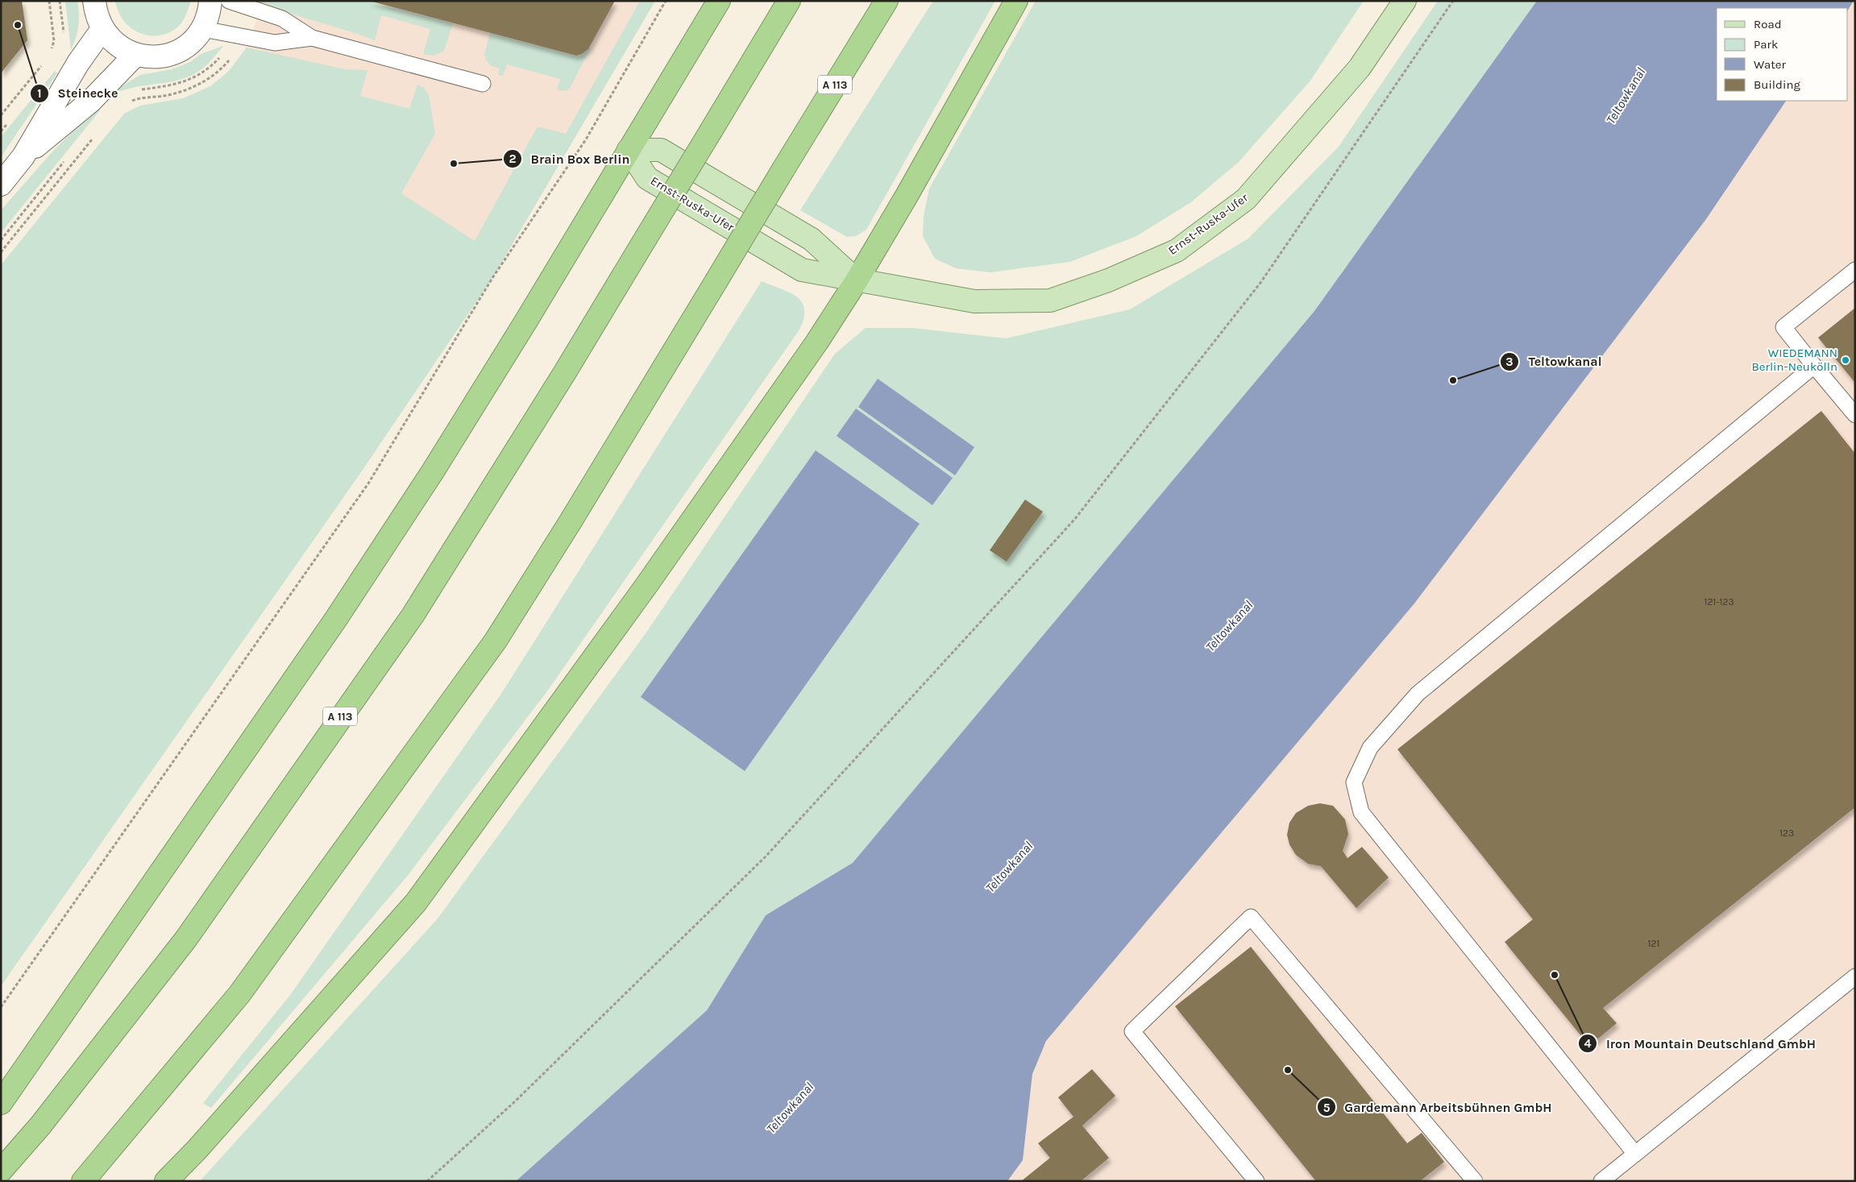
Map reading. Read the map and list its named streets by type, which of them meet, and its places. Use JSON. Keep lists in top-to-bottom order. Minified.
{"streets":{"highway":["A 113"],"main road":["Ernst-Ruska-Ufer"]},"water":["Teltowkanal"],"places":["Steinecke","Brain Box Berlin","WIEDEMANN Berlin-Neukölln","Teltowkanal","Iron Mountain Deutschland GmbH","Gardemann Arbeitsbühnen GmbH"],"house_numbers":["121-123","123","121"],"legend":["Road","Park","Water","Building"]}
